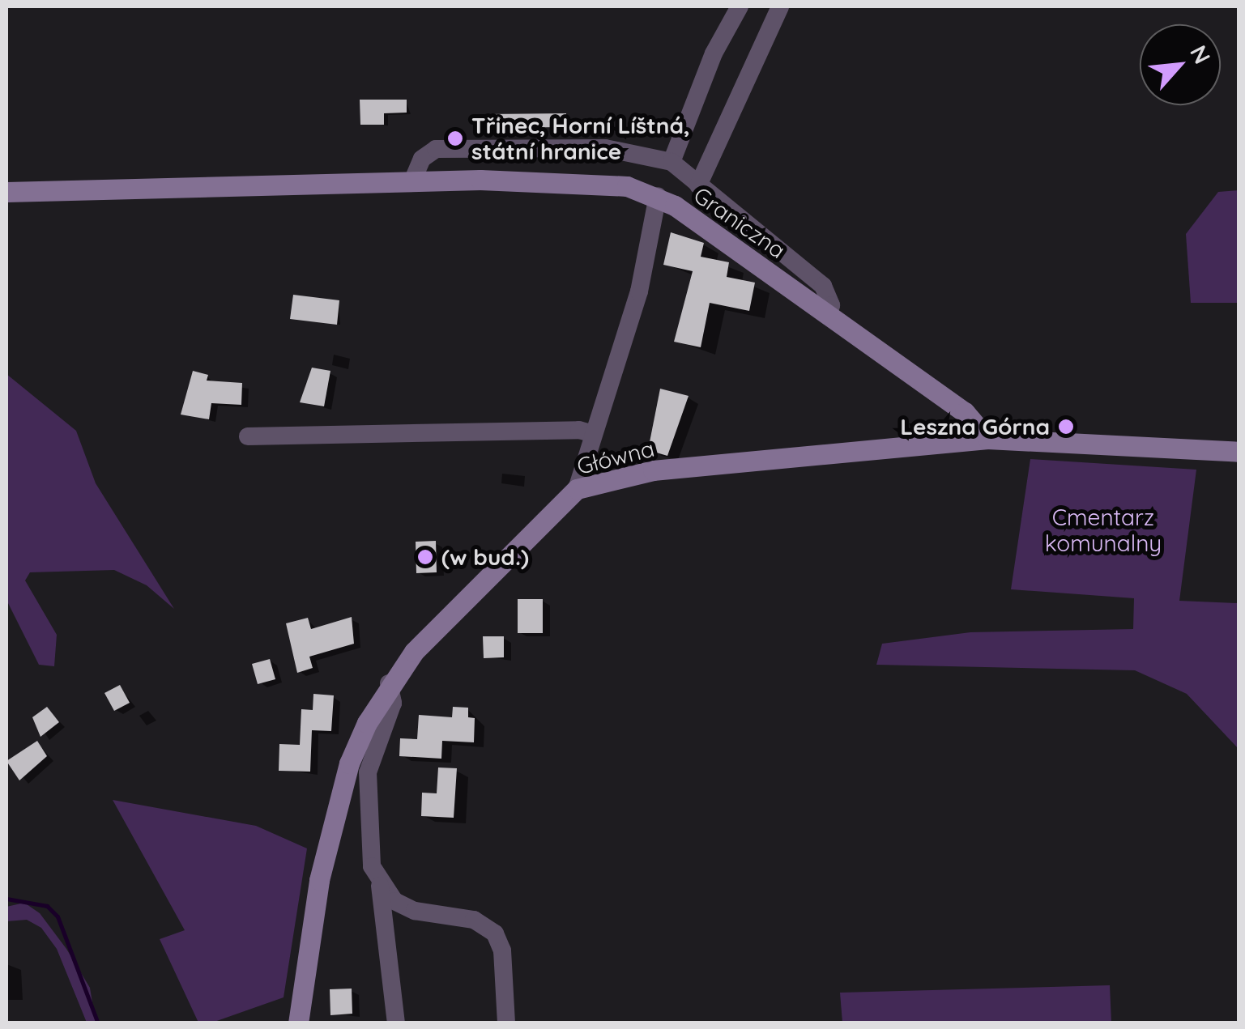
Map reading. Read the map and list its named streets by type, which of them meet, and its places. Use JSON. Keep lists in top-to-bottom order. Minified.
{"streets":{"street":["Graniczna","Główna"]},"crossings":[["Graniczna","Główna"]],"parks":["Cmentarz komunalny"],"places":["Třinec, Horní Líštná, státní hranice","Leszna Górna","(w bud.)"],"north":"top right"}
